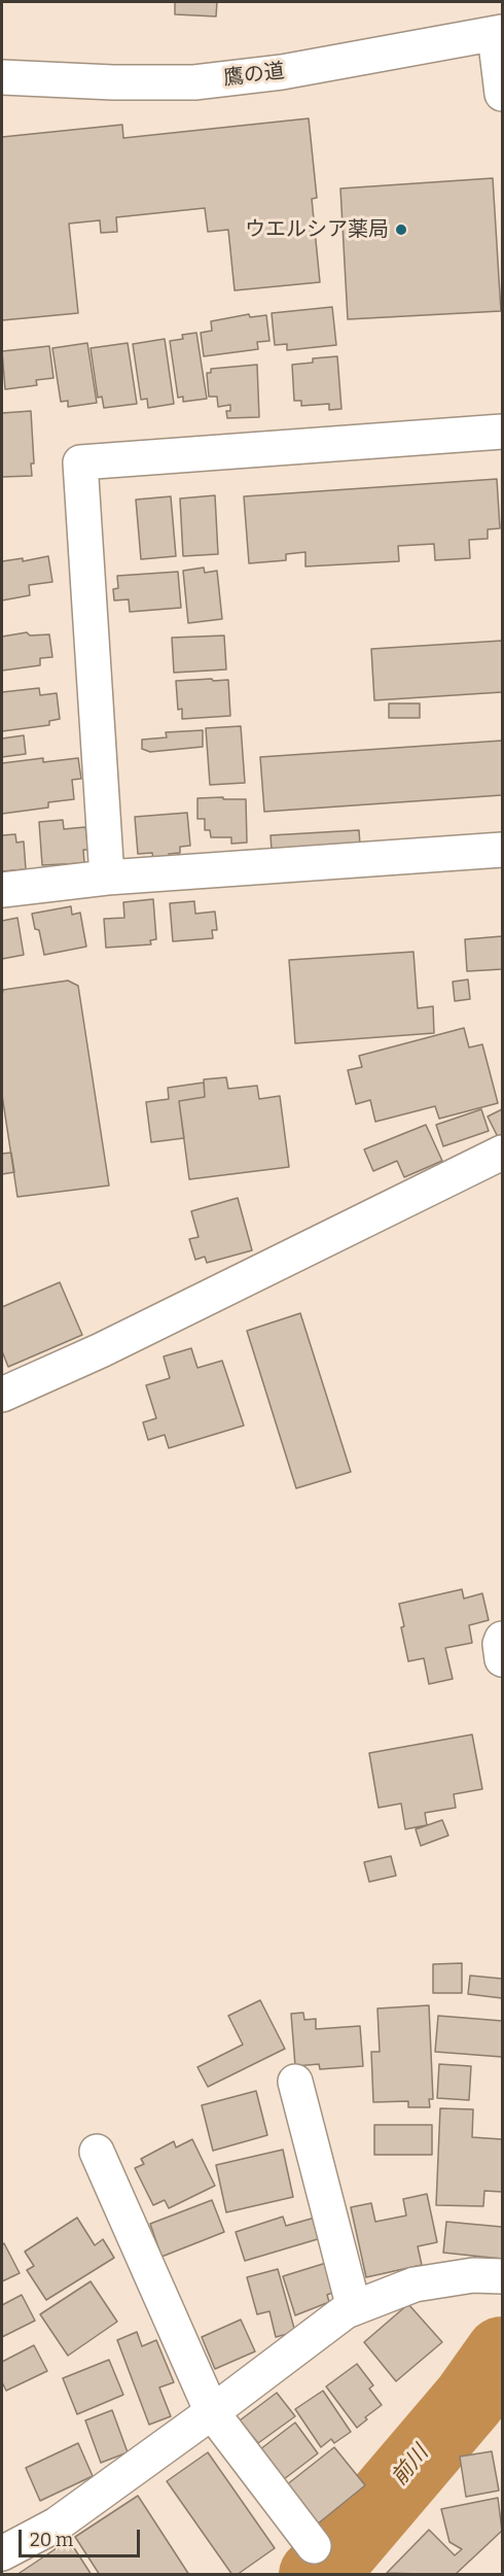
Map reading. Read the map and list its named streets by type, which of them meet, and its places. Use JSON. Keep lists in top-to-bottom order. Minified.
{"streets":{"street":["鷹の道"]},"water":["前川"],"places":["ウエルシア薬局"],"scale_bar":"20 m"}
